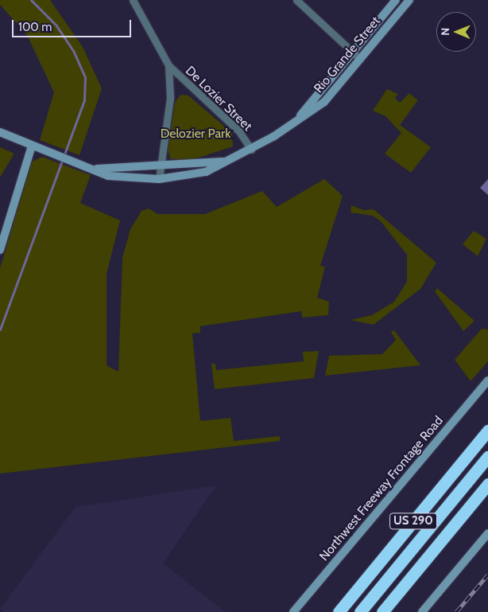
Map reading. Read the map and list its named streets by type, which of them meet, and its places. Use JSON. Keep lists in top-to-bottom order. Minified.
{"streets":{"highway":["US 290"],"street":["Rio Grande Street","De Lozier Street","Northwest Freeway Frontage Road"]},"crossings":[["Rio Grande Street","De Lozier Street"]],"parks":["Delozier Park"],"scale_bar":"100 m","north":"left"}
